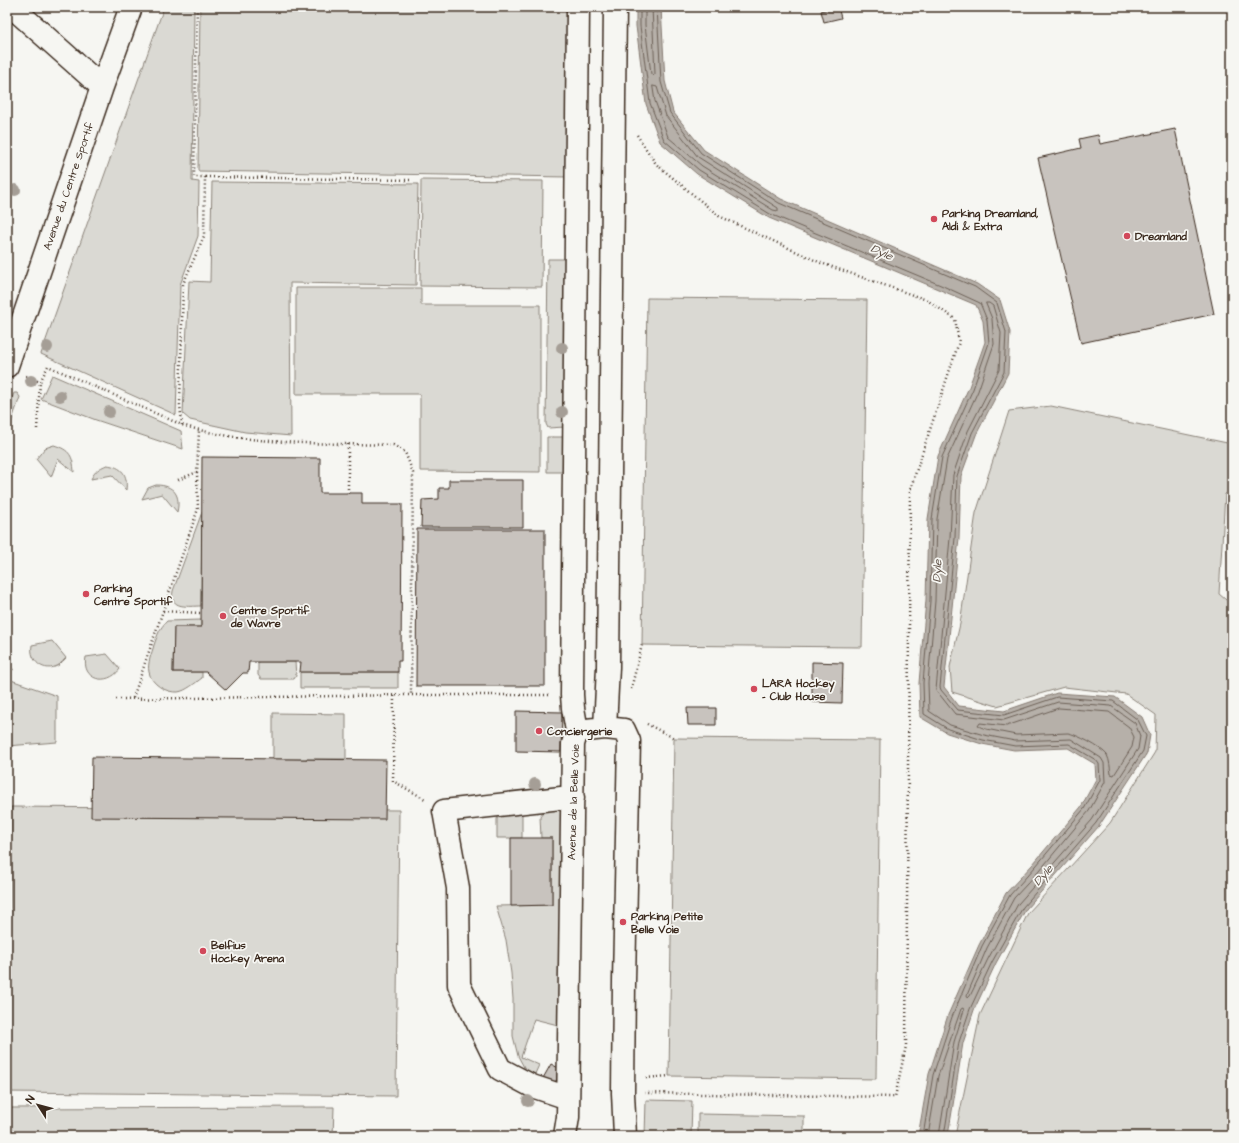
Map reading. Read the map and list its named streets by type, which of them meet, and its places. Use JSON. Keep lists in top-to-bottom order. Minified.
{"streets":{"street":["Avenue du Centre Sportif","Avenue de la Belle Voie"]},"water":["Dyle"],"places":["Parking Dreamland, Aldi & Extra","Dreamland","Parking Centre Sportif","Centre Sportif de Wavre","LARA Hockey - Club House","Conciergerie","Parking Petite Belle Voie","Belfius Hockey Arena"],"north":"top left"}
